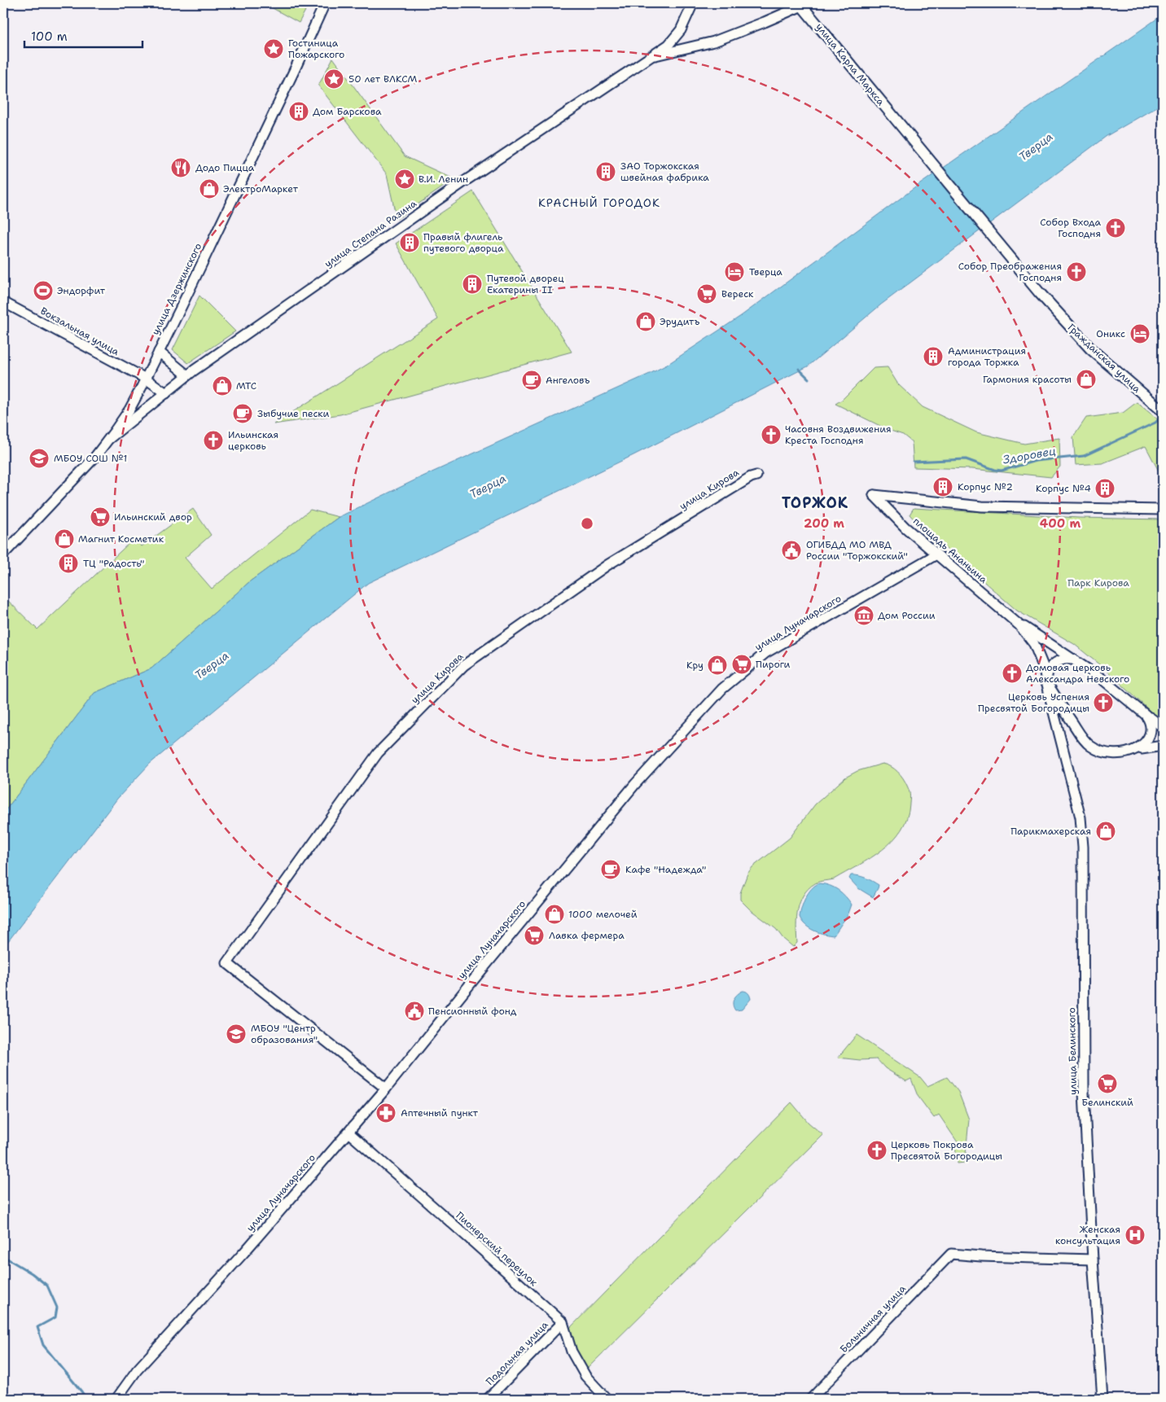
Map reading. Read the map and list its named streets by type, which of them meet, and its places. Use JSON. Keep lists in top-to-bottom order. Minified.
{"streets":{"main road":["улица Карла Маркса","Гражданская улица"],"street":["улица Степана Разина","улица Дзержинского","Вокзальная улица","улица Кирова","площадь Ананьина","улица Луначарского","улица Белинского","Пионерский переулок","Больничная улица","Подольная улица"]},"crossings":[["улица Карла Маркса","улица Степана Разина"],["улица Карла Маркса","Гражданская улица"],["улица Степана Разина","улица Дзержинского"],["улица Степана Разина","Вокзальная улица"],["улица Дзержинского","Вокзальная улица"],["улица Кирова","улица Луначарского"],["площадь Ананьина","улица Луначарского"],["площадь Ананьина","улица Белинского"],["улица Луначарского","Пионерский переулок"],["улица Белинского","Больничная улица"],["Пионерский переулок","Подольная улица"]],"districts":["КРАСНЫЙ ГОРОДОК","ТОРЖОК"],"water":["Тверца","Здоровец"],"parks":["Парк Кирова"],"places":{"place":["Гостиница Пожарского","50 лет ВЛКСМ","В.И. Ленин"],"building":["Дом Барскова","ЗАО Торжокская швейная фабрика","Правый флигель путевого дворца","Путевой дворец Екатерины II","Администрация города Торжка","Корпус №2","Корпус №4","ТЦ \"Радость\""],"restaurant":["Додо Пицца"],"shop":["ЭлектроМаркет","Эрудитъ","Гармония красоты","МТС","Магнит Косметик","Кру","Парикмахерская","1000 мелочей"],"church":["Собор Входа Господня","Собор Преображения Господня","Часовня Воздвижения Креста Господня","Ильинская церковь","Домовая церковь Александра Невского","Церковь Успения Пресвятой Богородицы","Церковь Покрова Пресвятой Богородицы"],"hotel":["Тверца","Оникс"],"sports":["Эндорфит"],"supermarket":["Вереск","Ильинский двор","Пироги","Лавка фермера","Белинский"],"cafe":["Ангеловъ","Зыбучие пески","Кафе \"Надежда\""],"school or university":["МБОУ СОШ №1","МБОУ \"Центр образования\""],"public building":["ОГИБДД МО МВД России \"Торжокский\"","Пенсионный фонд"],"museum":["Дом России"],"pharmacy":["Аптечный пункт"],"hospital":["Женская консультация"]},"scale_bar":"100 m","rings":["200 m","400 m"]}
